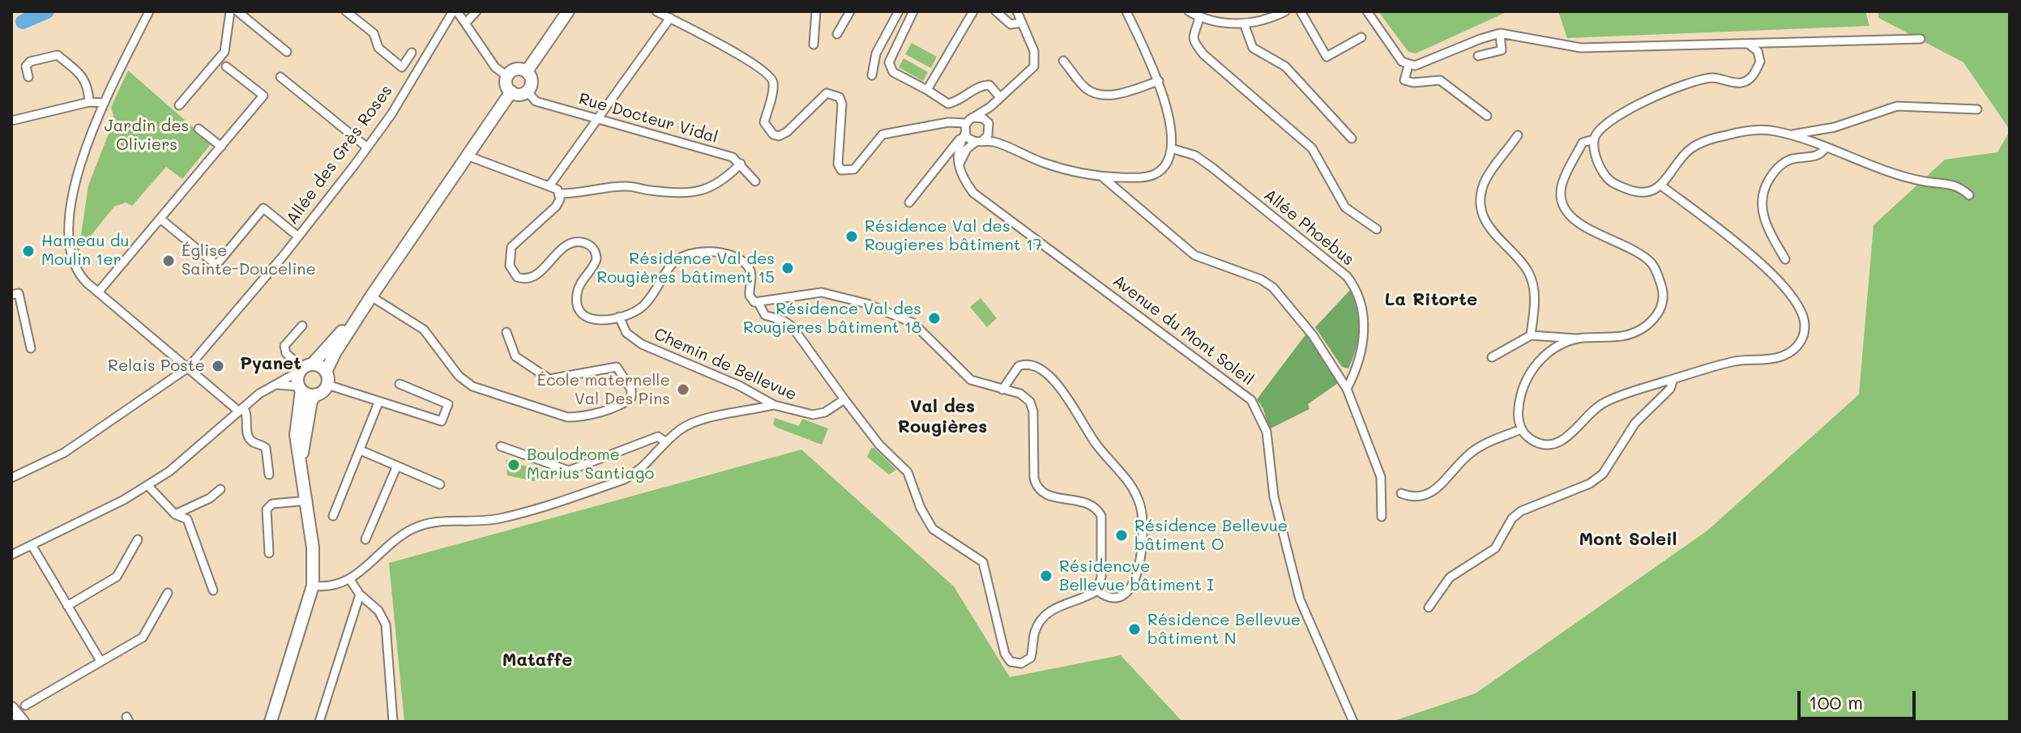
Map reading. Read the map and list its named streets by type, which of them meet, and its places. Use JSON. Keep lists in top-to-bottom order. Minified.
{"streets":{"street":["Rue Docteur Vidal","Allée des Grès Roses","Allée Phoebus","Avenue du Mont Soleil","Chemin de Bellevue"]},"districts":["La Ritorte","Pyanet","Val des Rougières","Mont Soleil","Mataffe"],"parks":["Jardin des Oliviers"],"places":["Résidence Val des Rougieres bâtiment 17","Hameau du Moulin 1er","Église Sainte-Douceline","Résidence Val des Rougières bâtiment 15","Résidence Val des Rougieres bâtiment 18","Relais Poste","École maternelle Val Des Pins","Boulodrome Marius Santiago","Résidence Bellevue bâtiment O","Résidencve Bellevue bâtiment I","Résidence Bellevue bâtiment N"],"scale_bar":"100 m"}
